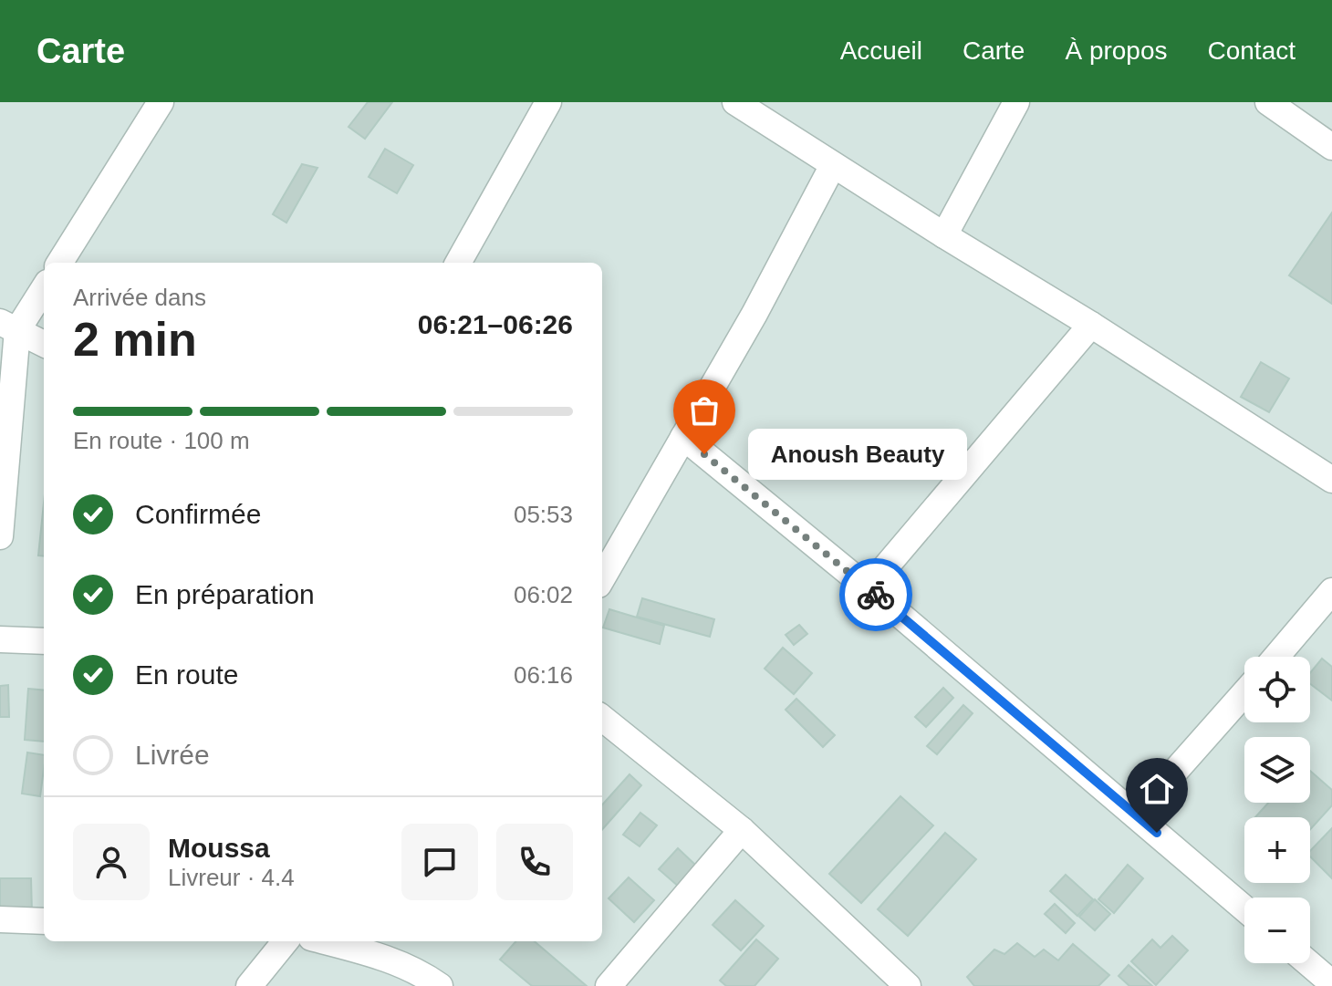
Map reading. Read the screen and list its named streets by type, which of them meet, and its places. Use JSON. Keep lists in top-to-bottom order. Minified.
{"places":["Anoush Beauty"],"page":{"header":"Carte","nav":["Accueil","Carte","À propos","Contact"],"heading":["2 min","Arrivée dans","06:21–06:26"],"panel":["Moussa","Livreur · 4.4"],"bar":"En route · 100 m","bubble":"Anoush Beauty","list":[["Confirmée","05:53"],["En préparation","06:02"],["En route","06:16"],"Livrée"],"map_buttons":["+","−"]}}
